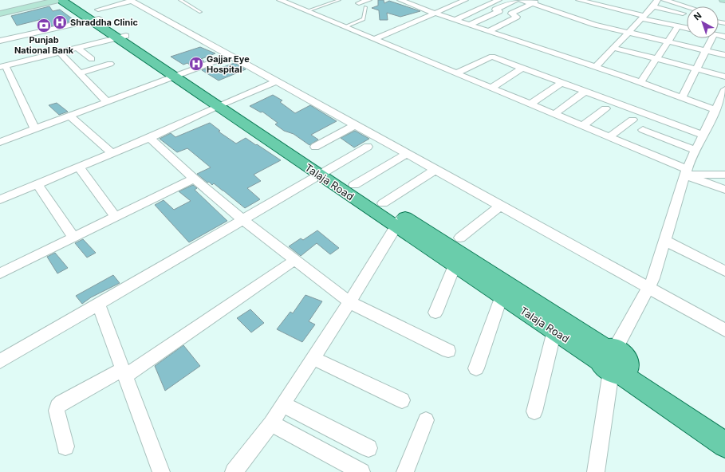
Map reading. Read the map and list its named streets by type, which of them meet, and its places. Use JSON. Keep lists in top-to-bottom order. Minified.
{"streets":{"main road":["Talaja Road"]},"places":{"hospital":["Shraddha Clinic","Gajjar Eye Hospital"],"bank":["Punjab National Bank"]},"north":"top left"}
